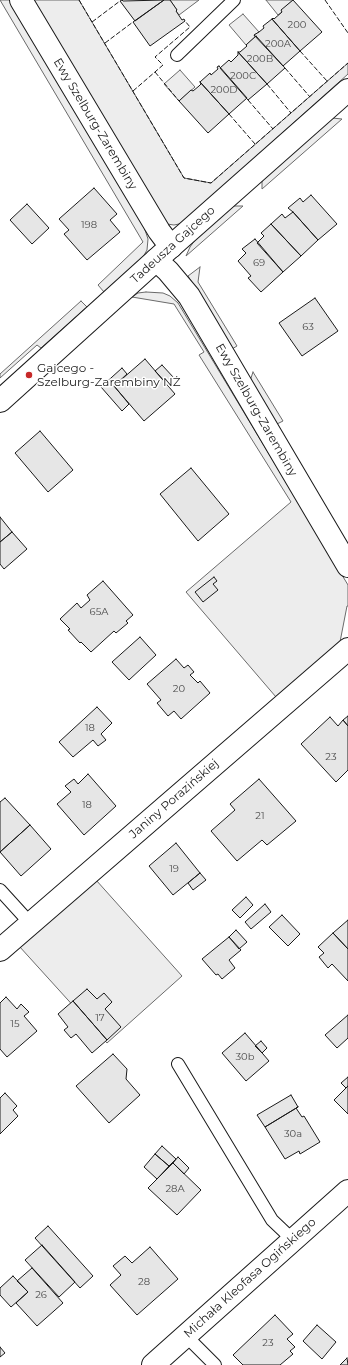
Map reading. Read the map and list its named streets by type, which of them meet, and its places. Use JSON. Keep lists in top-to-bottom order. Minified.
{"streets":{"street":["Ewy Szelburg-Zarembiny","Tadeusza Gajcego","Janiny Porazińskiej","Michała Kleofasa Ogińskiego"]},"crossings":[["Ewy Szelburg-Zarembiny","Tadeusza Gajcego"]],"places":["Gajcego - Szelburg-Zarembiny NŻ"],"house_numbers":["200","200A","200B","200C","200D","198","69","63","65A","20","18","23","18","21","19","17","15","30b","30a","28A","28","26","23"]}
